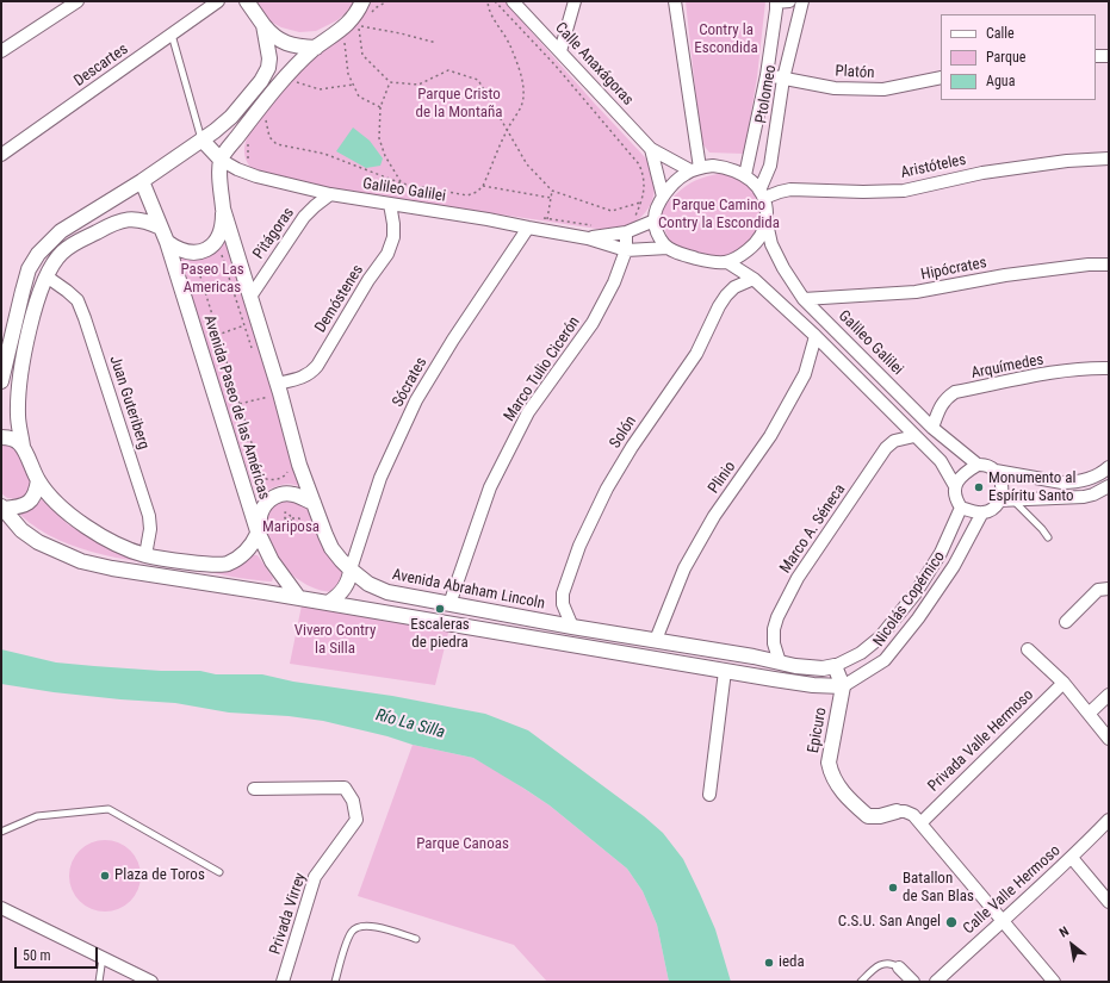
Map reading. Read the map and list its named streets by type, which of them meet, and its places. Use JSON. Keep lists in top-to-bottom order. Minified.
{"streets":{"street":["Calle Anaxágoras","Descartes","Platón","Ptolomeo","Aristóteles","Galileo Galilei","Pitágoras","Hipócrates","Demóstenes","Arquímedes","Marco Tulio Cicerón","Sócrates","Juan Guteriberg","Avenida Paseo de las Américas","Solón","Plinio","Marco A. Séneca","Avenida Abraham Lincoln","Nicolás Copérnico","Epicuro","Privada Valle Hermoso","Calle Valle Hermoso","Privada Virrey"]},"crossings":[["Calle Anaxágoras","Ptolomeo"],["Calle Anaxágoras","Aristóteles"],["Calle Anaxágoras","Galileo Galilei"],["Platón","Ptolomeo"],["Ptolomeo","Aristóteles"],["Ptolomeo","Galileo Galilei"],["Aristóteles","Galileo Galilei"],["Galileo Galilei","Pitágoras"],["Galileo Galilei","Hipócrates"],["Galileo Galilei","Demóstenes"],["Galileo Galilei","Arquímedes"],["Galileo Galilei","Marco Tulio Cicerón"],["Galileo Galilei","Sócrates"],["Galileo Galilei","Nicolás Copérnico"],["Marco Tulio Cicerón","Avenida Abraham Lincoln"],["Sócrates","Avenida Abraham Lincoln"],["Solón","Avenida Abraham Lincoln"],["Plinio","Avenida Abraham Lincoln"],["Marco A. Séneca","Avenida Abraham Lincoln"],["Avenida Abraham Lincoln","Nicolás Copérnico"],["Nicolás Copérnico","Epicuro"]],"water":["Río La Silla"],"parks":["Contry la Escondida","Parque Cristo de la Montaña","Parque Camino Contry la Escondida","Paseo Las Americas","Mariposa","Vivero Contry la Silla","Parque Canoas"],"places":["Monumento al Espíritu Santo","Escaleras de piedra","Plaza de Toros","Batallon de San Blas","C.S.U. San Angel","ieda"],"legend":["Calle","Parque","Agua"],"scale_bar":"50 m","north":"top left"}
